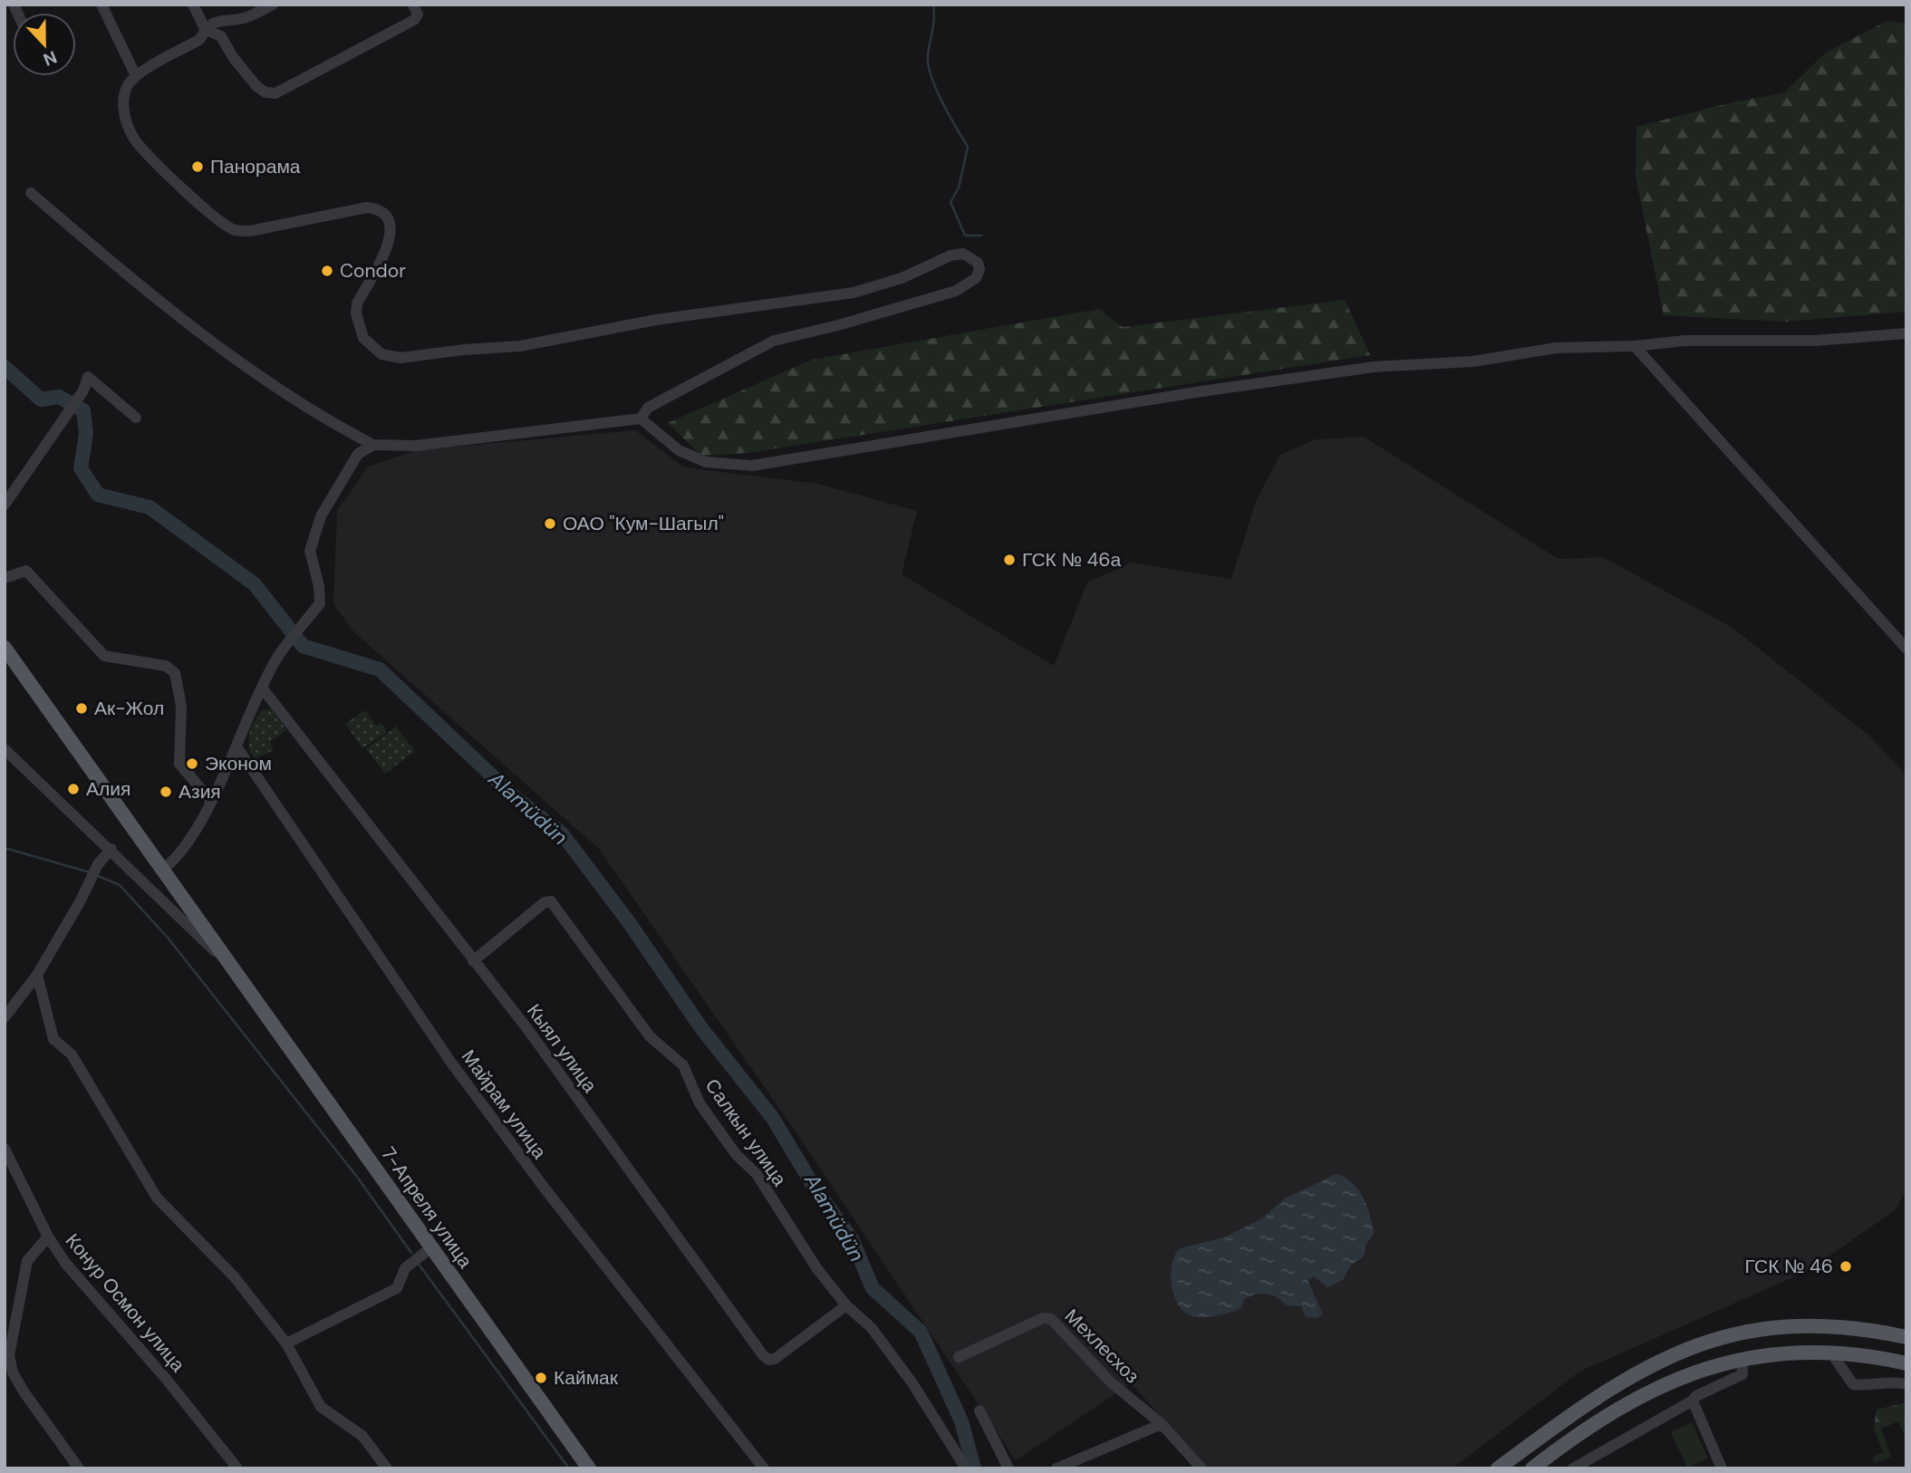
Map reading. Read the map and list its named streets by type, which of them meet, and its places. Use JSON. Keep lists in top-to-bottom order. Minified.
{"streets":{"main road":["7-Апреля улица"],"street":["Кыял улица","Майрам улица","Салкын улица","Конур Осмон улица","Мехлесхоз"]},"crossings":[["Кыял улица","Салкын улица"]],"water":["Alamüdün"],"places":["Панорама","Condor","ОАО \"Кум-Шагыл\"","ГСК № 46а","Ак-Жол","Эконом","Алия","Азия","ГСК № 46","Каймак"],"north":"bottom"}
